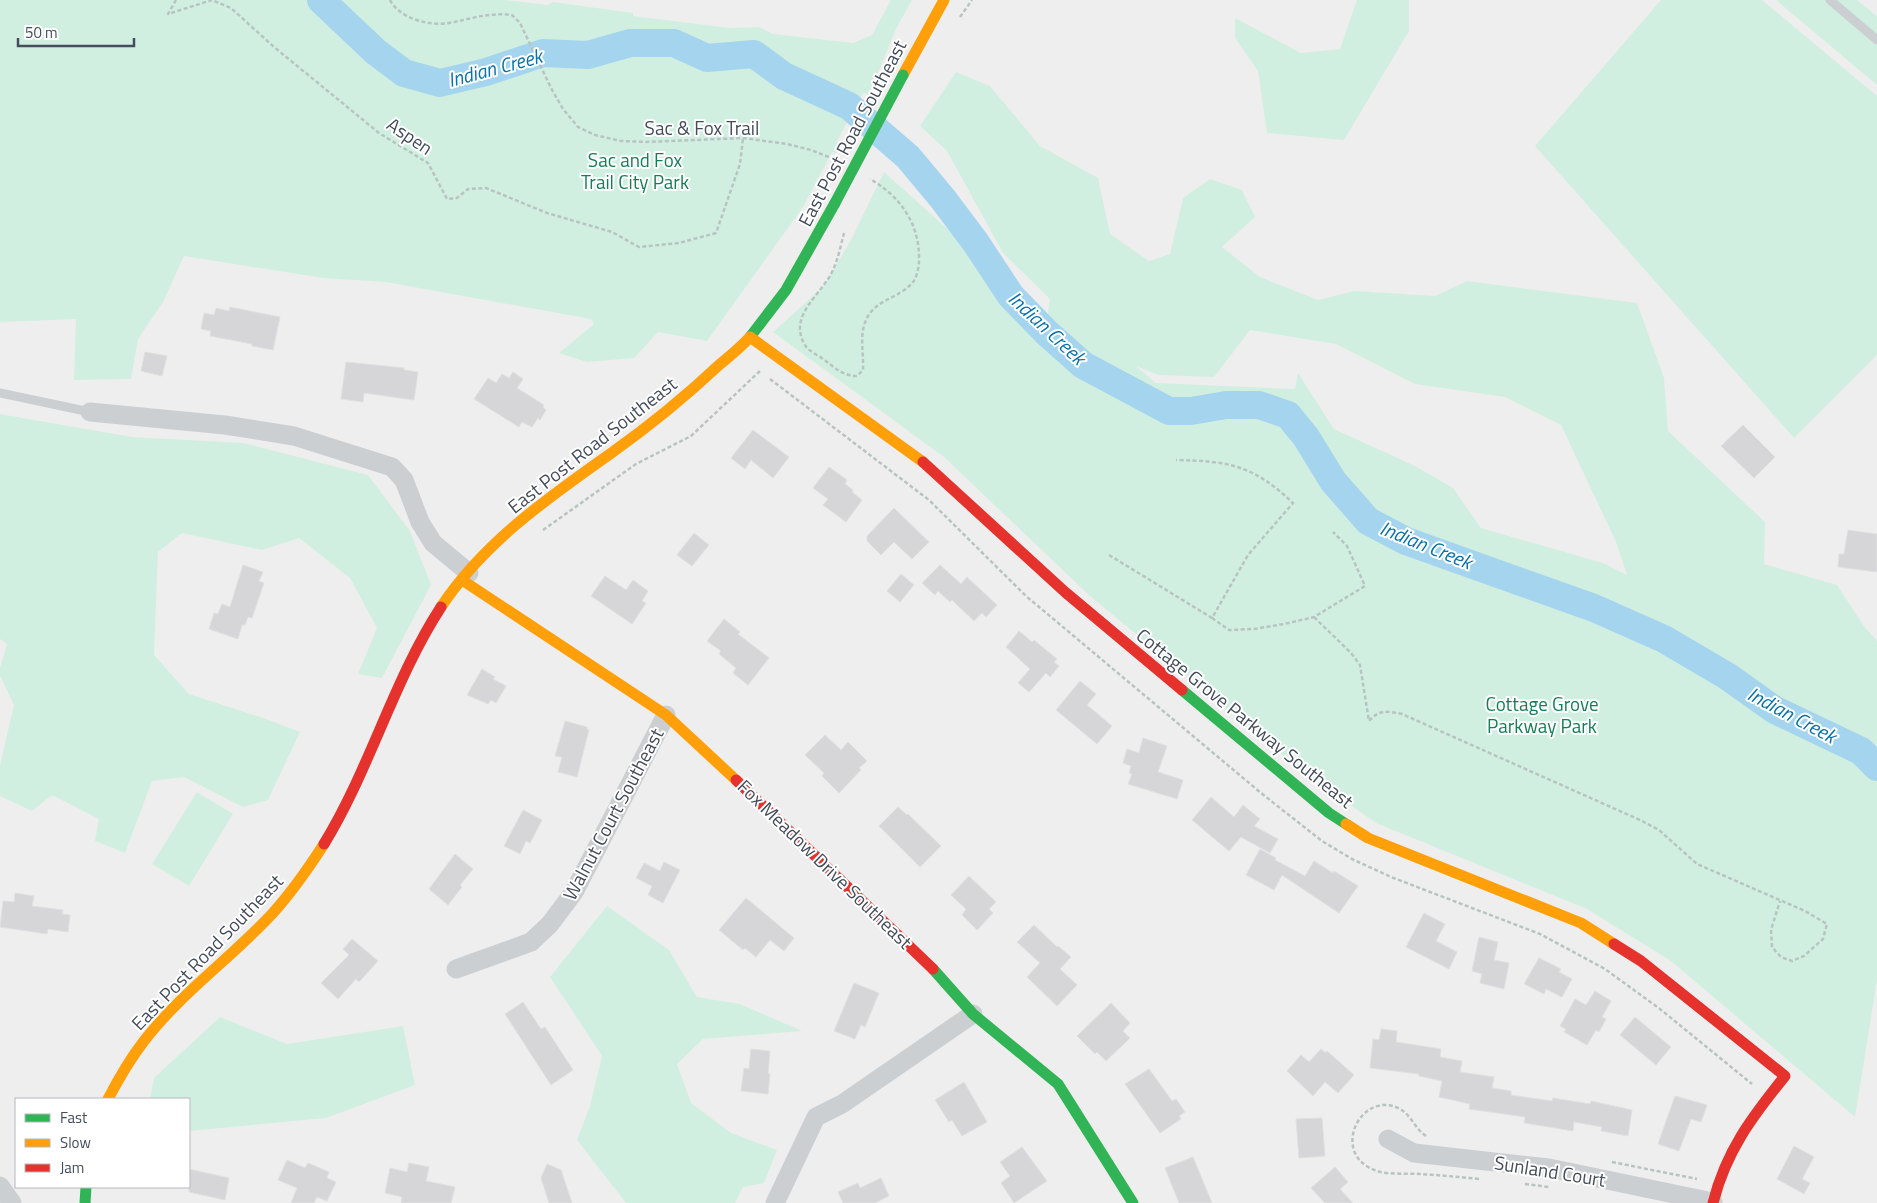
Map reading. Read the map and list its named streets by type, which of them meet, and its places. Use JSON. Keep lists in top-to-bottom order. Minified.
{"streets":{"street":["East Post Road Southeast","Cottage Grove Parkway Southeast","Walnut Court Southeast","Fox Meadow Drive Southeast","Sunland Court"],"path":["Sac & Fox Trail","Aspen"]},"crossings":[["Sac & Fox Trail","Aspen"],["East Post Road Southeast","Cottage Grove Parkway Southeast"],["East Post Road Southeast","Fox Meadow Drive Southeast"],["Cottage Grove Parkway Southeast","Sunland Court"],["Walnut Court Southeast","Fox Meadow Drive Southeast"]],"water":["Indian Creek"],"parks":["Sac and Fox Trail City Park","Cottage Grove Parkway Park"],"legend":["Fast","Slow","Jam"],"scale_bar":"50 m"}
